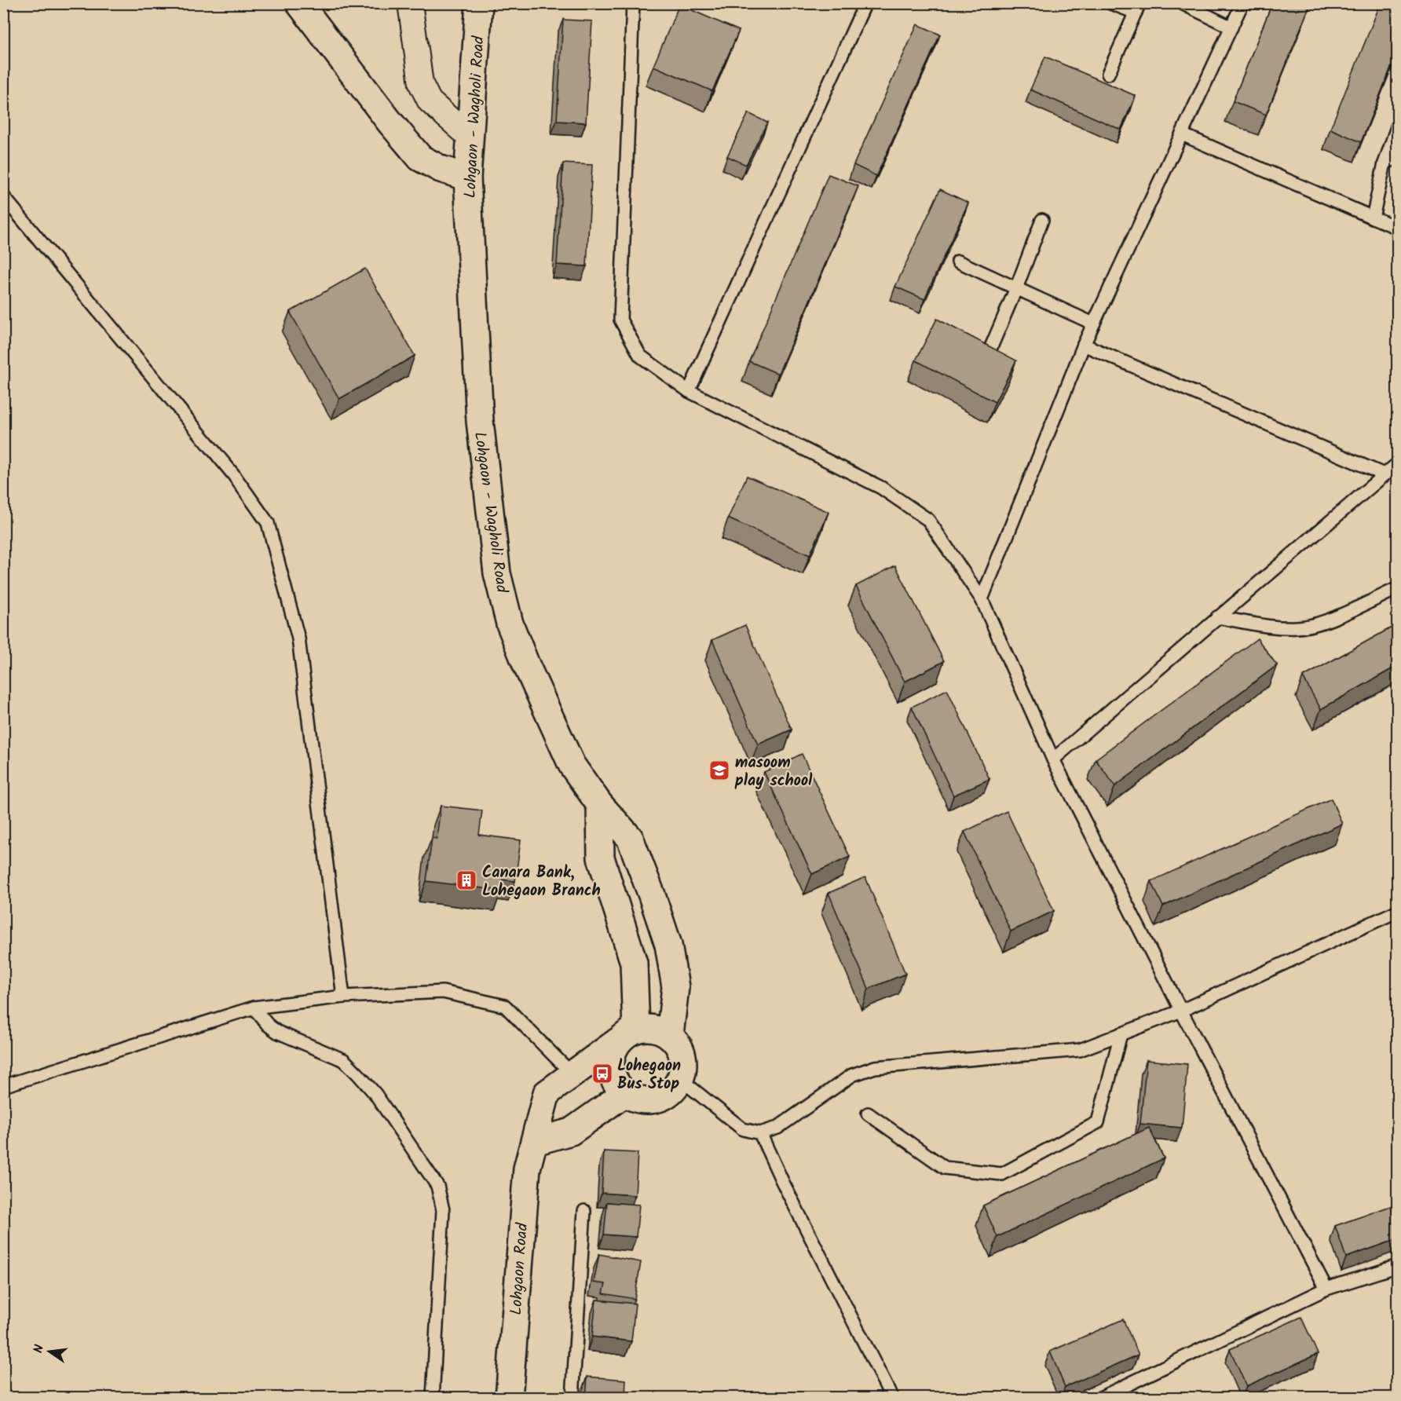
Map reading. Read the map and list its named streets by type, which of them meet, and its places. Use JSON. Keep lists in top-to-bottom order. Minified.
{"streets":{"main road":["Lohgaon - Wagholi Road","Lohgaon Road"]},"crossings":[["Lohgaon - Wagholi Road","Lohgaon Road"]],"places":{"school or university":["masoom play school"],"building":["Canara Bank, Lohegaon Branch"],"bus stop":["Lohegaon Bus Stop"]},"north":"left"}
